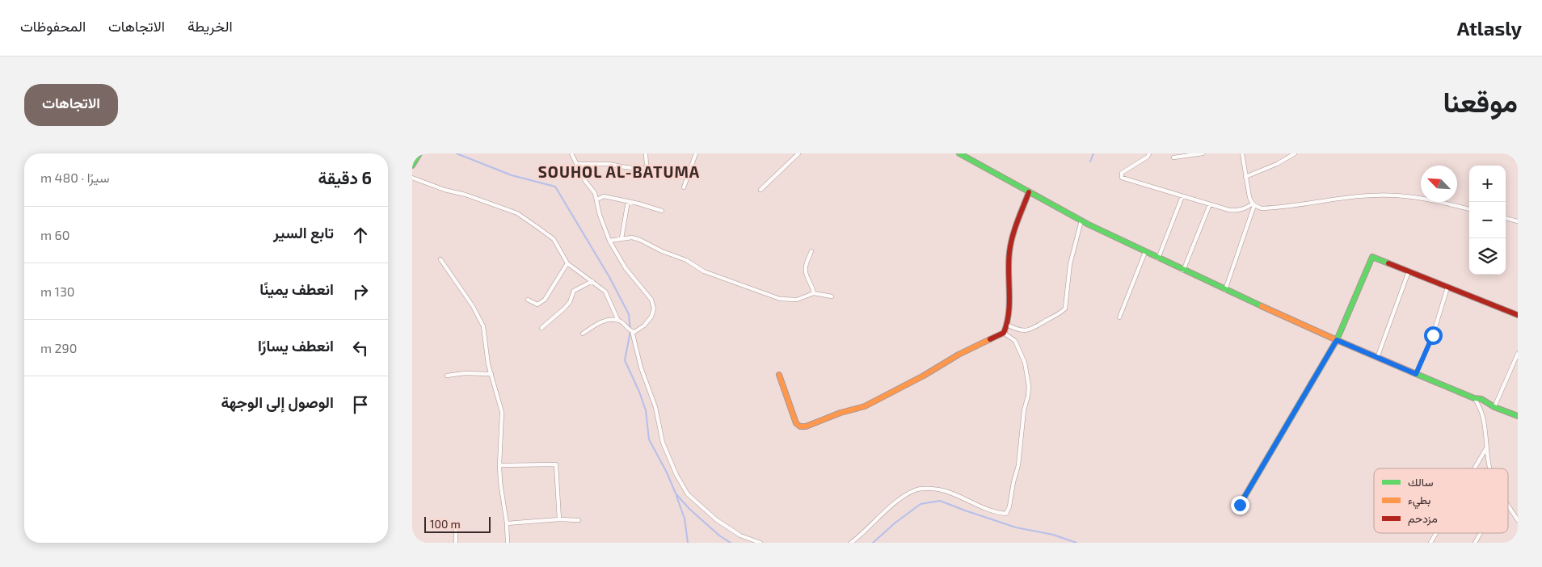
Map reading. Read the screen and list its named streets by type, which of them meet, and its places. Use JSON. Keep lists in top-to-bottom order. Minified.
{"districts":["SOUHOL AL-BATUMA"],"legend":["سالك","بطيء","مزدحم"],"scale_bar":"100 m","north":"top left","page":{"header":"Atlasly","nav":["الخريطة","الاتجاهات","المحفوظات"],"title":"موقعنا","buttons":"الاتجاهات","heading":["6 دقيقة","سيرًا · 480 m"],"map_buttons":["+","−"],"list":[["تابع السير","60 m"],["انعطف يمينًا","130 m"],["انعطف يسارًا","290 m"],"الوصول إلى الوجهة"],"scale":"100 m"}}
